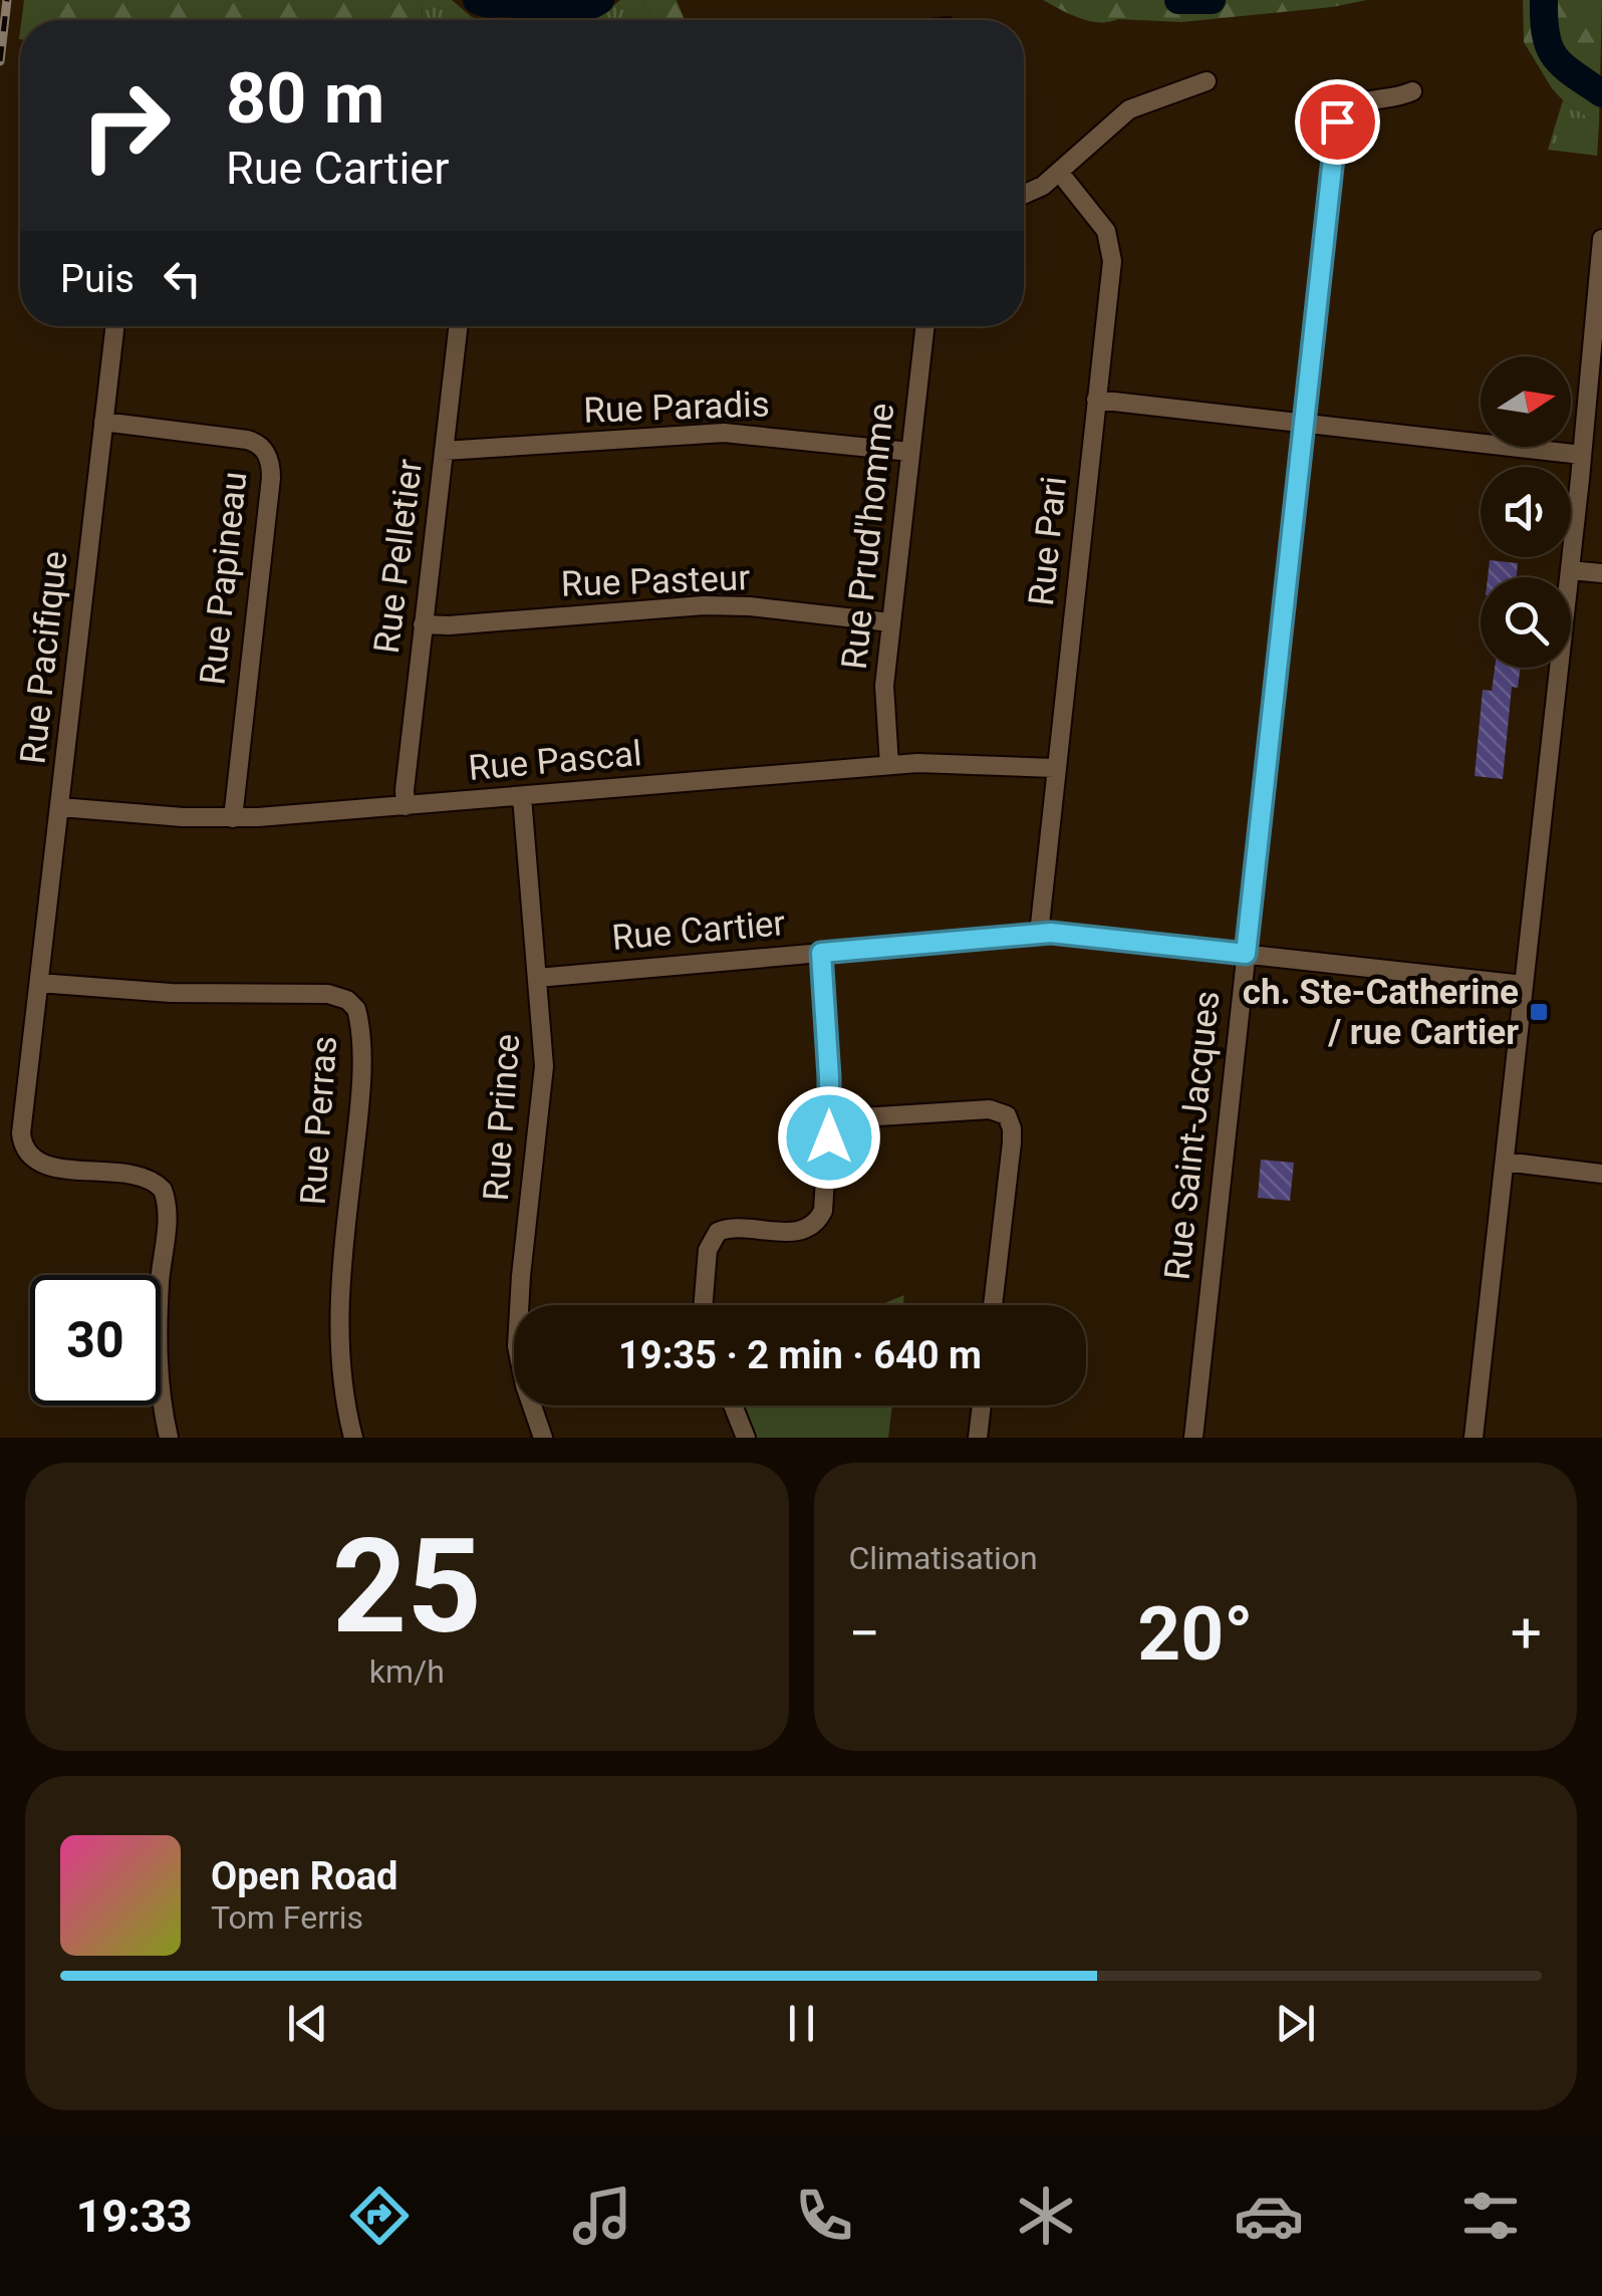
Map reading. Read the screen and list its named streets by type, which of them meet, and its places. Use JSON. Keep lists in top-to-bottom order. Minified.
{"streets":{"street":["Rue Paradis","Rue Prud'homme","Rue Pari","Rue Pelletier","Rue Papineau","Rue Pasteur","Rue Pacifique","Rue Pascal","Rue Cartier","Rue Prince","Rue Perras","Rue Saint-Jacques"]},"crossings":[["Rue Paradis","Rue Prud'homme"],["Rue Paradis","Rue Pelletier"],["Rue Prud'homme","Rue Pasteur"],["Rue Prud'homme","Rue Pascal"],["Rue Pari","Rue Pascal"],["Rue Pari","Rue Cartier"],["Rue Pelletier","Rue Pasteur"],["Rue Pelletier","Rue Pascal"],["Rue Papineau","Rue Pacifique"],["Rue Papineau","Rue Pascal"],["Rue Pacifique","Rue Pascal"],["Rue Pacifique","Rue Perras"],["Rue Pascal","Rue Prince"],["Rue Cartier","Rue Prince"],["Rue Cartier","Rue Saint-Jacques"]],"places":{"transit":["ch. Ste-Catherine / rue Cartier"]},"north":"right","page":{"turn":["80 m","Rue Cartier"],"then":"Puis","limit":"30","trip":"19:35 · 2 min · 640 m","tile":[["25","km/h"],"Climatisation"],"heat":["−","20°","+"],"song":["Open Road","Tom Ferris"],"tabs":"19:33"}}
